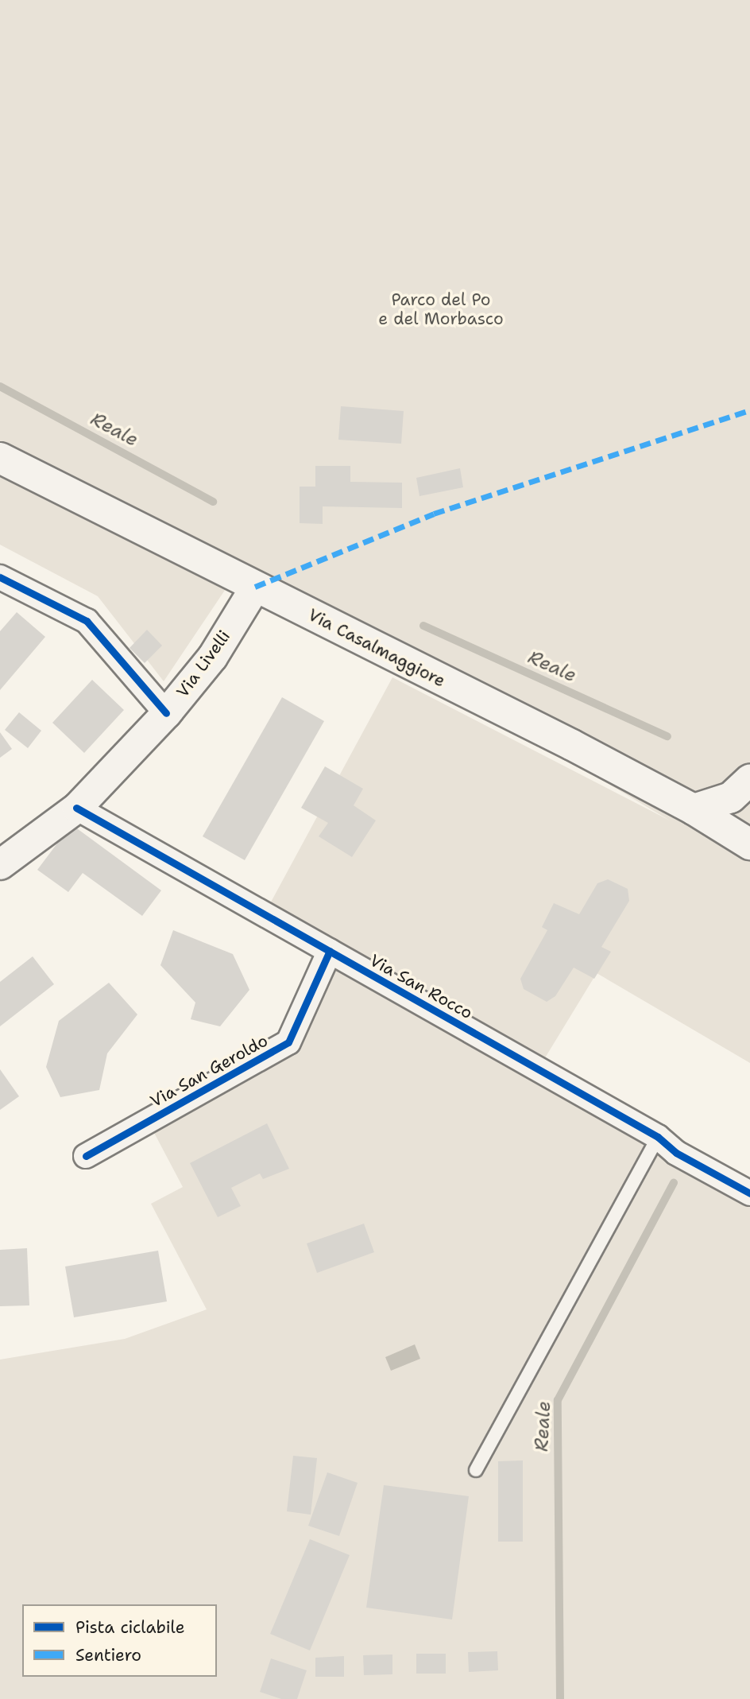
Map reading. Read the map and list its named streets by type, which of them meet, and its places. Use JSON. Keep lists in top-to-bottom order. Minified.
{"streets":{"main road":["Via Casalmaggiore"],"street":["Via Livelli","Via San Rocco","Via San Geroldo"]},"crossings":[["Via Casalmaggiore","Via Livelli"],["Via Livelli","Via San Rocco"],["Via San Rocco","Via San Geroldo"]],"water":["Reale"],"parks":["Parco del Po e del Morbasco"],"legend":["Pista ciclabile","Sentiero"]}
